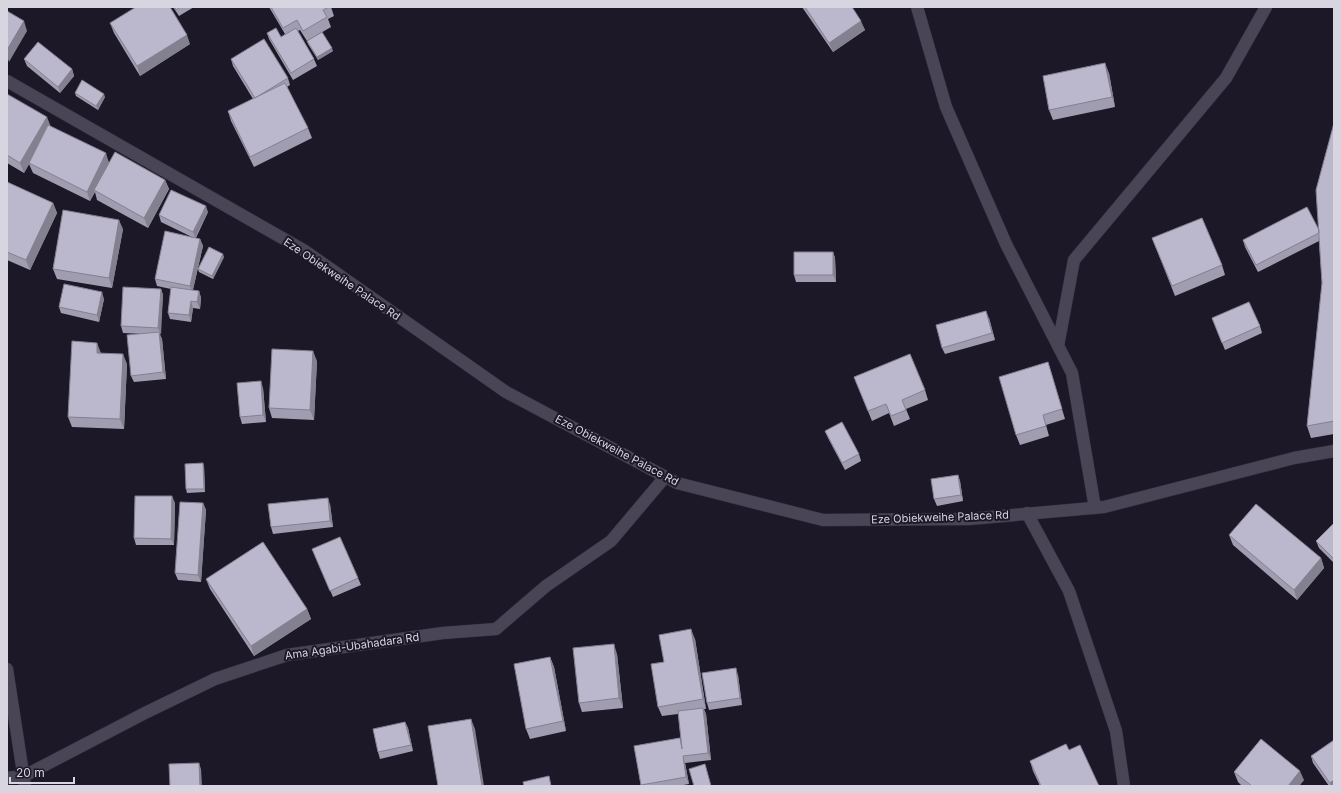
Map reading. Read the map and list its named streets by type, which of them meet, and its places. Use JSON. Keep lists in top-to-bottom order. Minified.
{"streets":{"street":["Eze Obiekweihe Palace Rd","Ama Agabi-Ubahadara Rd"]},"crossings":[["Eze Obiekweihe Palace Rd","Ama Agabi-Ubahadara Rd"]],"scale_bar":"20 m"}
